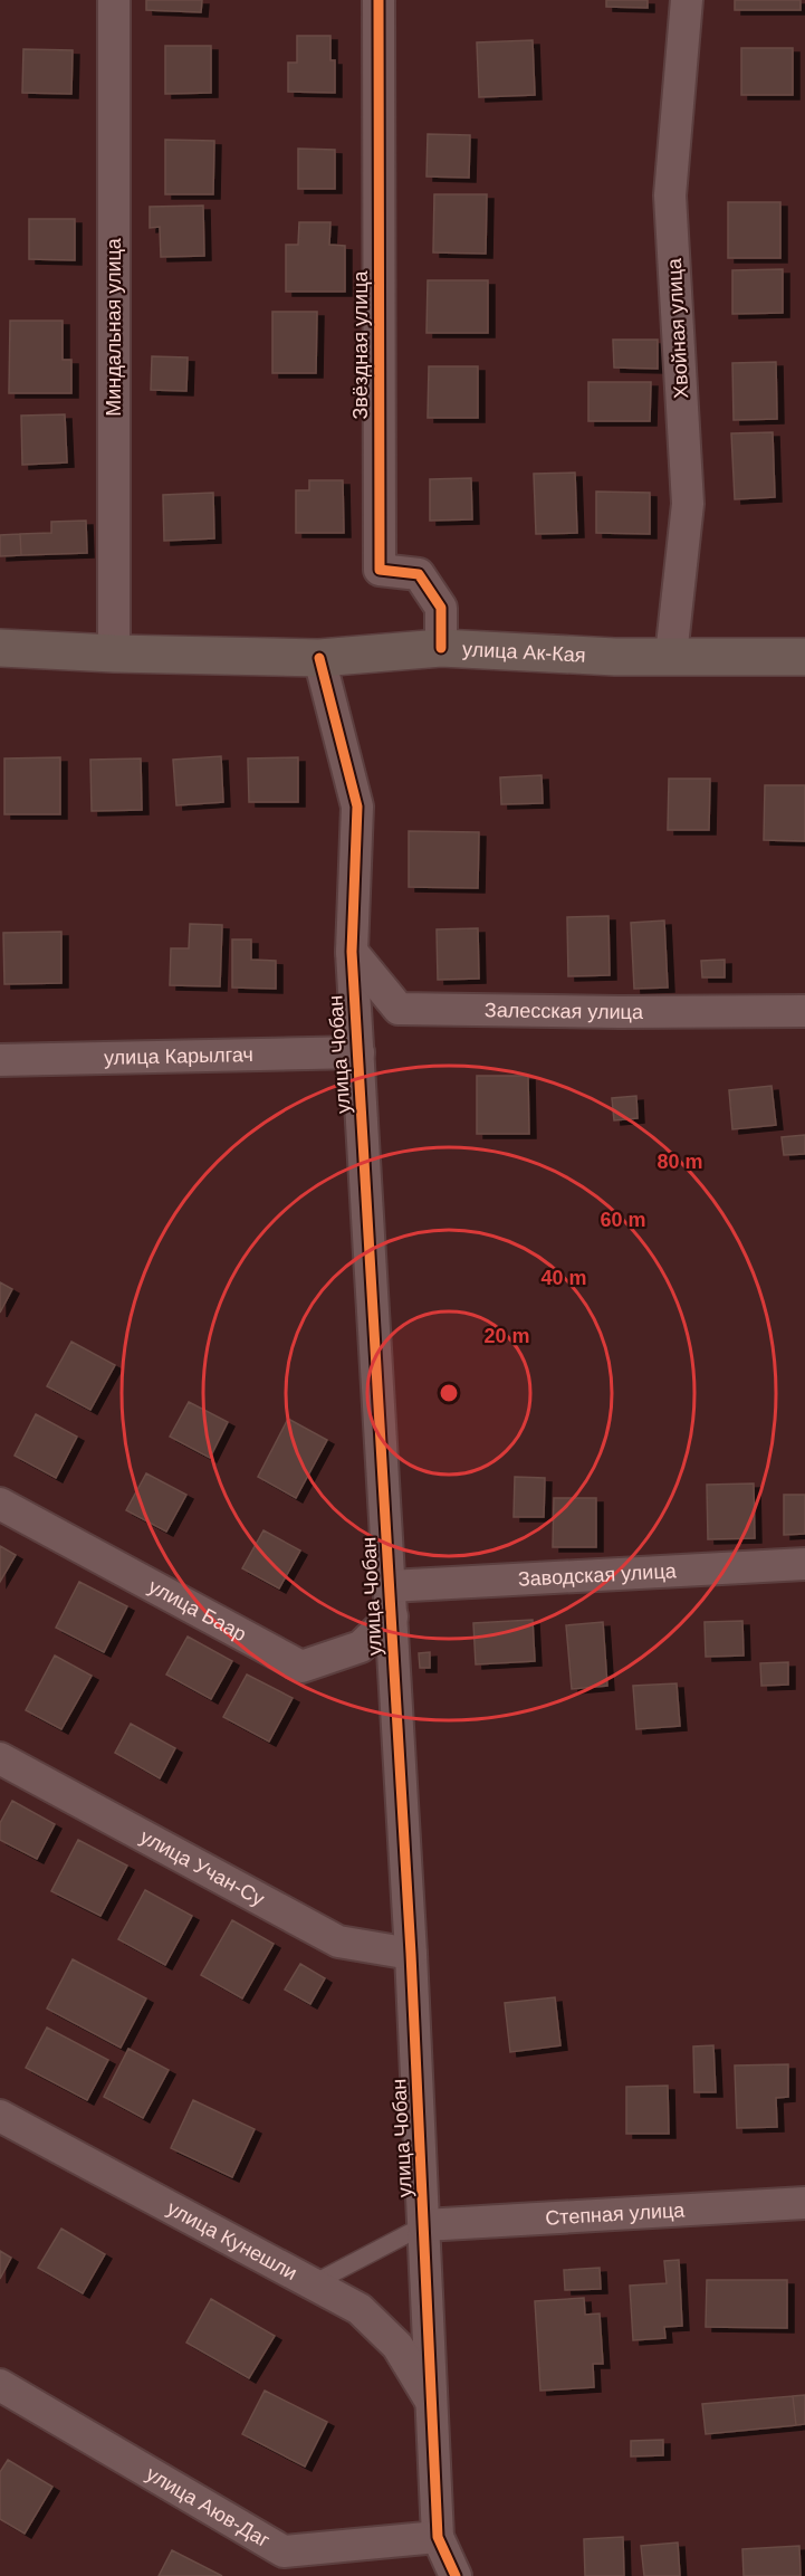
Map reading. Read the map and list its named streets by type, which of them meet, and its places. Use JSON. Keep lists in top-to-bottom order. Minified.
{"streets":{"main road":["улица Ак-Кая"],"street":["Миндальная улица","Хвойная улица","Звёздная улица","Залесская улица","улица Чобан","улица Карылгач","Заводская улица","улица Баар","улица Учан-Су","Степная улица","улица Кунешли","улица Аюв-Даг"]},"crossings":[["Миндальная улица","улица Ак-Кая"],["Хвойная улица","улица Ак-Кая"],["Звёздная улица","улица Ак-Кая"],["улица Ак-Кая","улица Чобан"],["Залесская улица","улица Чобан"],["улица Чобан","улица Карылгач"],["улица Чобан","Заводская улица"],["улица Чобан","улица Баар"],["улица Чобан","улица Учан-Су"],["улица Чобан","Степная улица"],["улица Чобан","улица Кунешли"],["улица Чобан","улица Аюв-Даг"],["Заводская улица","улица Баар"]],"rings":["80 m","60 m","40 m","20 m"]}
